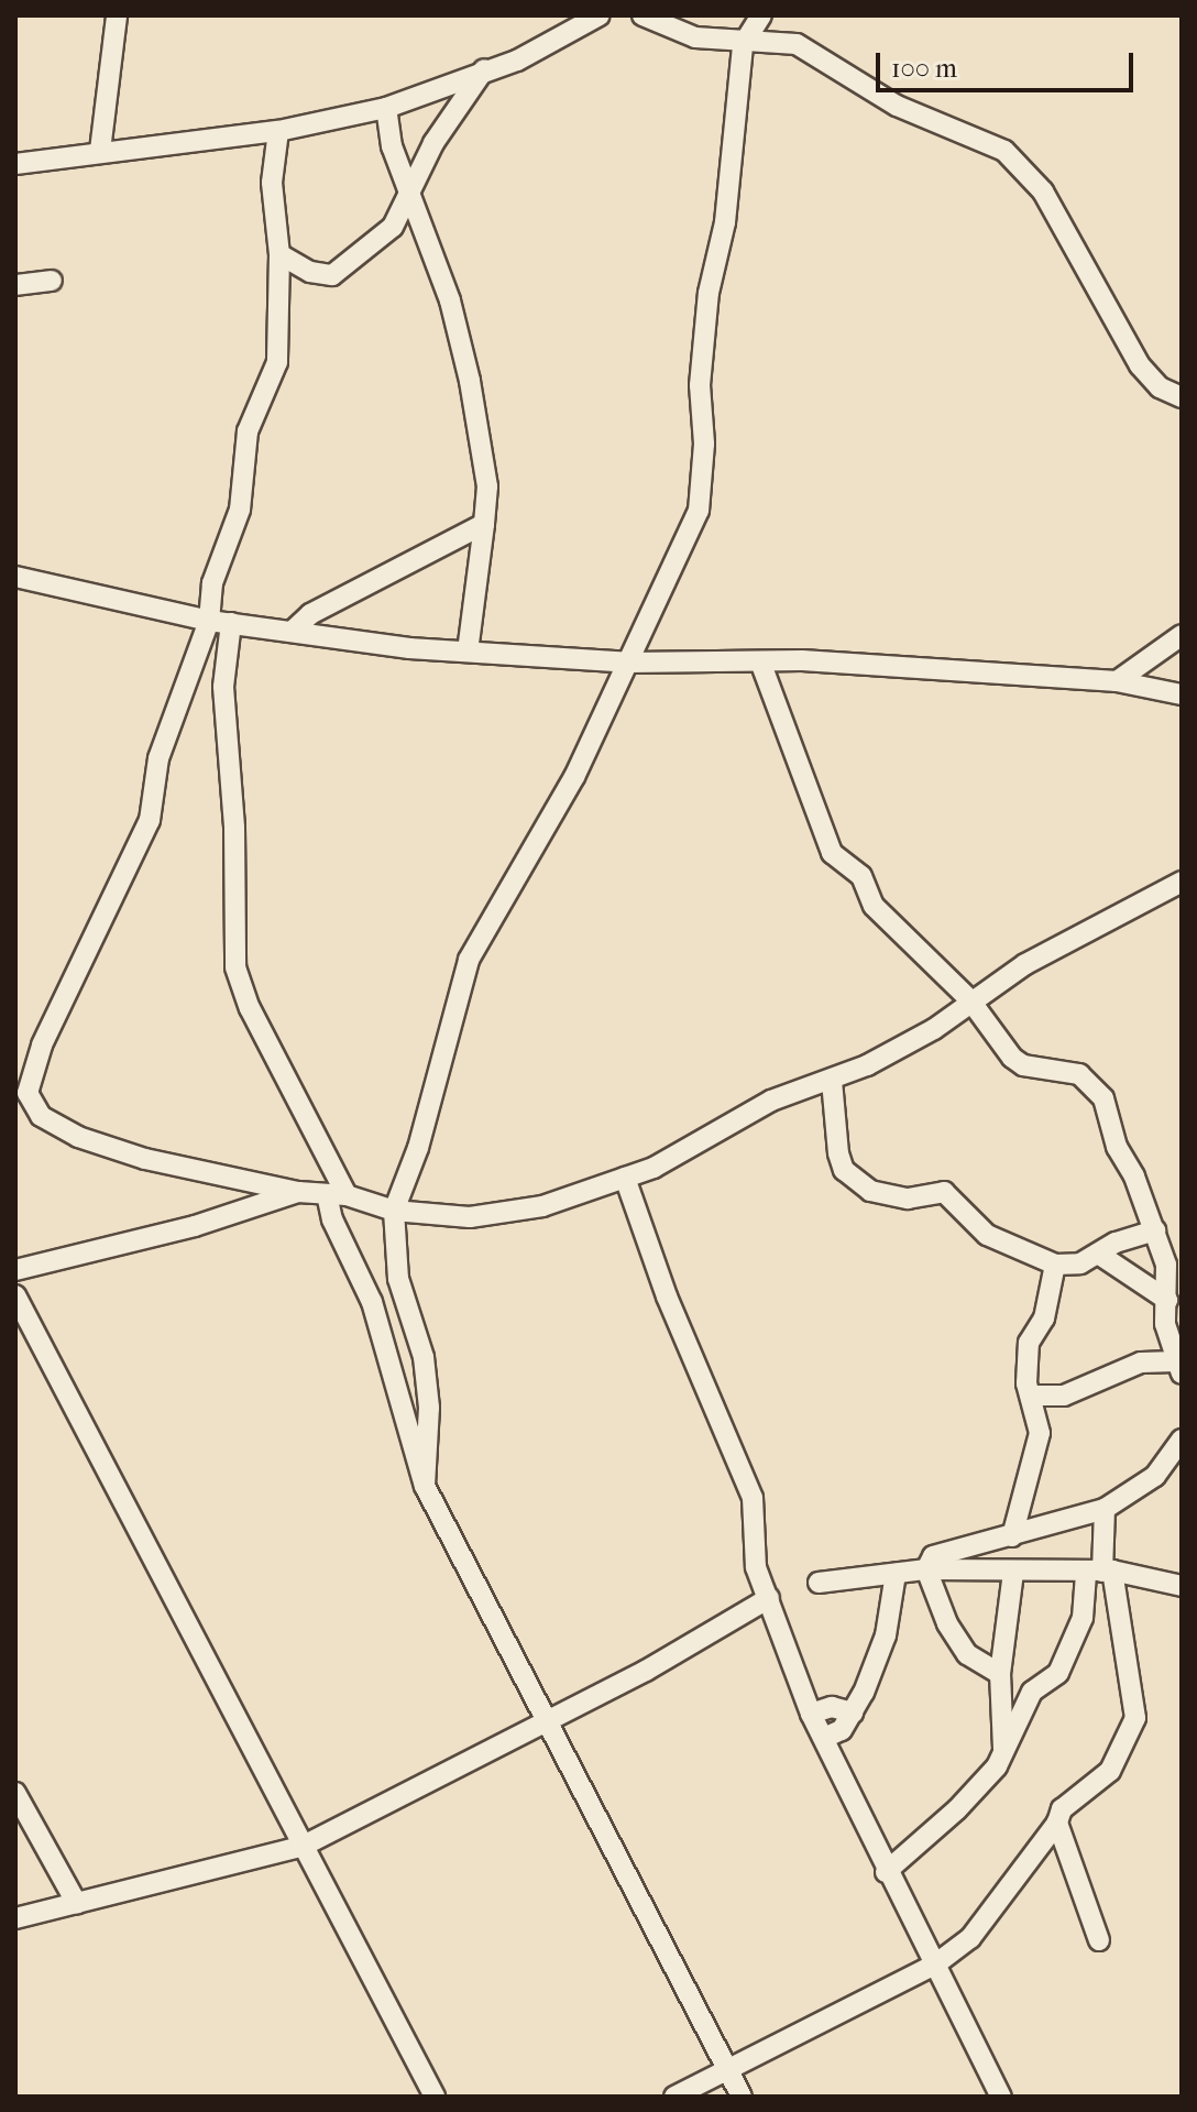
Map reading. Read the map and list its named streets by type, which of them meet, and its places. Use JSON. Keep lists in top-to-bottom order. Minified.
{"scale_bar":"100 m"}
